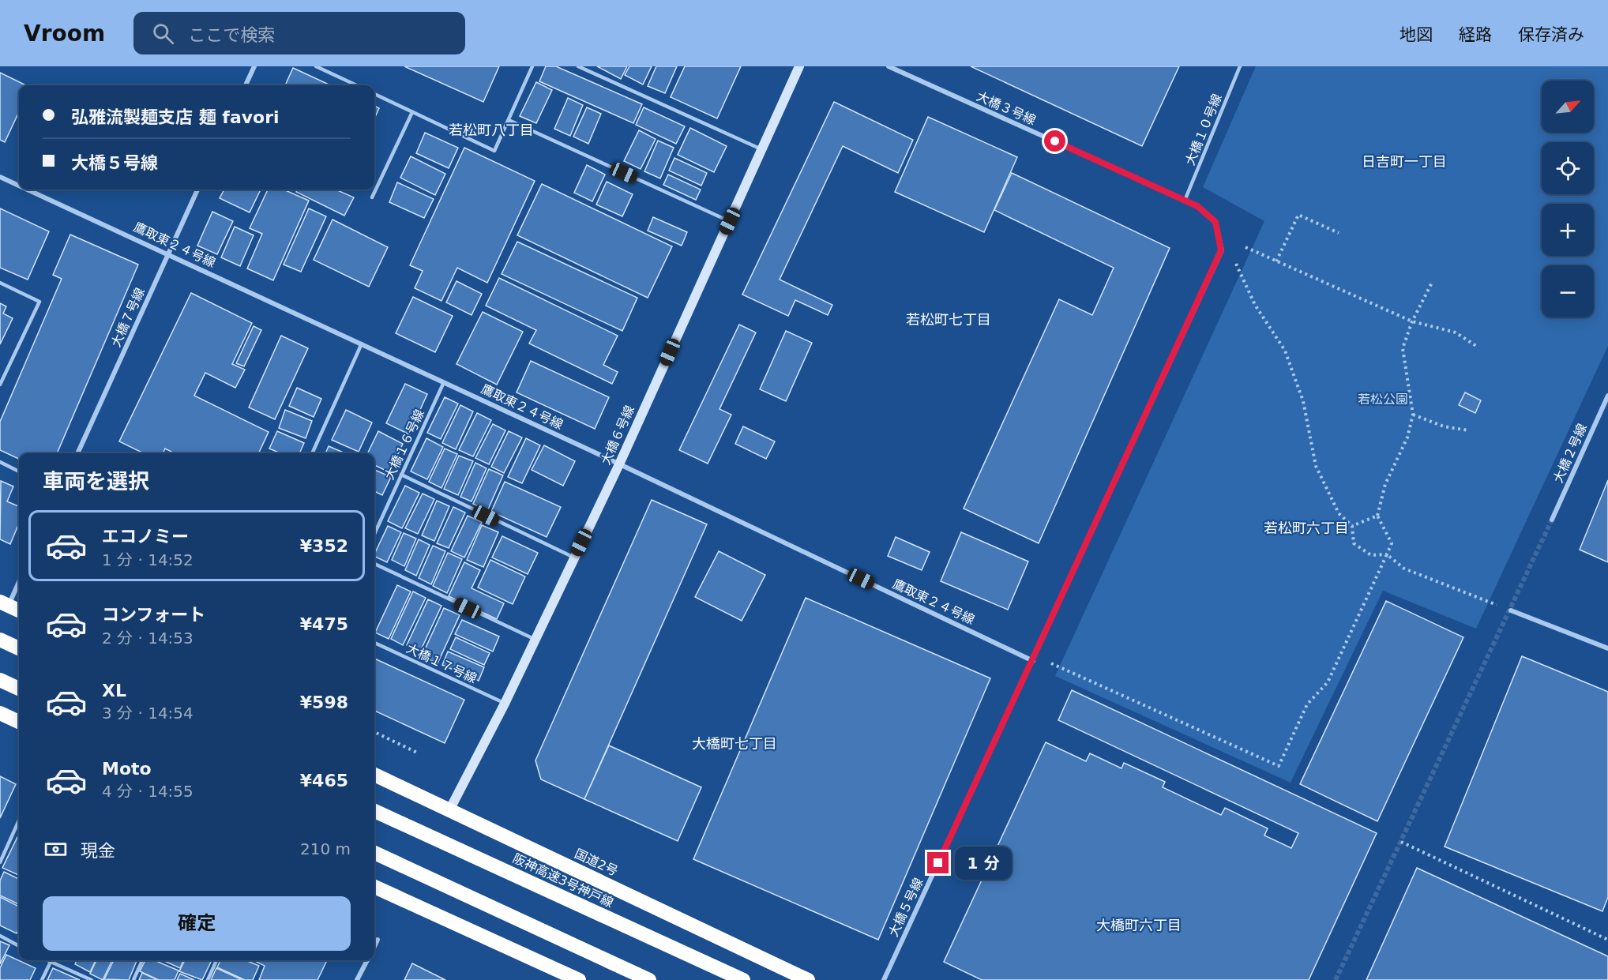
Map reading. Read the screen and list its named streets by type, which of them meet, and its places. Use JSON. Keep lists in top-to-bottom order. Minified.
{"streets":{"highway":["国道2号","阪神高速3号神戸線"],"street":["大橋３号線","鷹取東２４号線","大橋７号線","大橋６号線","大橋２号線","大橋５号線"],"lane":["大橋１０号線","大橋１６号線","大橋１７号線"]},"crossings":[["大橋３号線","大橋１０号線"],["大橋３号線","大橋５号線"],["鷹取東２４号線","大橋７号線"],["鷹取東２４号線","大橋６号線"],["鷹取東２４号線","大橋１６号線"],["鷹取東２４号線","大橋５号線"],["大橋６号線","大橋１７号線"],["大橋６号線","国道2号"]],"districts":["若松町八丁目","日吉町一丁目","若松町七丁目","若松町六丁目","大橋町七丁目","大橋町六丁目"],"parks":["若松公園"],"north":"top right","page":{"header":"Vroom","search":"ここで検索","nav":["地図","経路","保存済み"],"map_buttons":["+","−"],"banner":["弘雅流製麺支店 麺 favori","大橋５号線"],"heading":"車両を選択","list":[{"name":"エコノミー","note":"1 分 · 14:52","value":"¥352"},{"name":"コンフォート","note":"2 分 · 14:53","value":"¥475"},{"name":"XL","note":"3 分 · 14:54","value":"¥598"},{"name":"Moto","note":"4 分 · 14:55","value":"¥465"}],"pay":["現金","210 m"],"bubble":"1 分","buttons":"確定"}}
